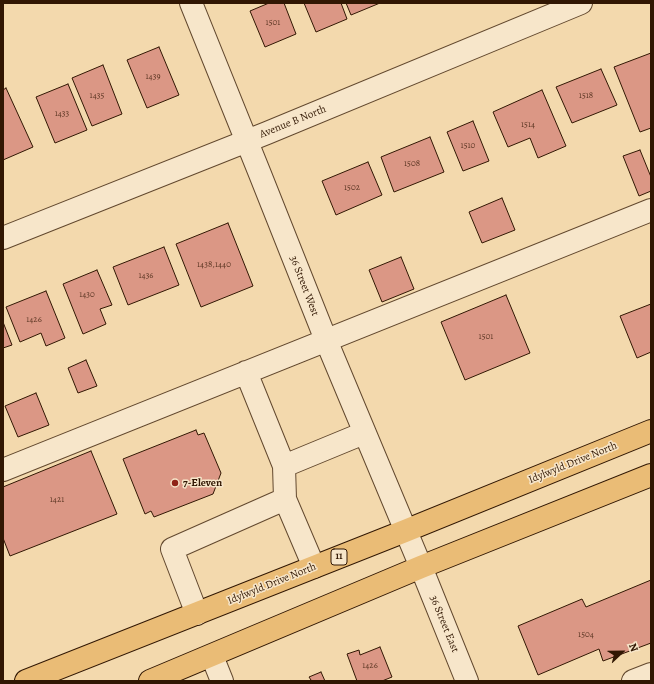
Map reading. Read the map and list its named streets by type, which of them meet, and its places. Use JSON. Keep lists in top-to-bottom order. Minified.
{"streets":{"main road":["Idylwyld Drive North","11"],"street":["Avenue B North","36 Street West","36 Street East"]},"crossings":[["Avenue B North","36 Street West"],["36 Street West","Idylwyld Drive North"],["36 Street West","36 Street East"]],"places":["7-Eleven"],"house_numbers":["1501","1439","1435","1518","1433","1514","1510","1508","1502","1438,1440","1436","1430","1426","1501","1421","1504","1426"],"north":"right"}
